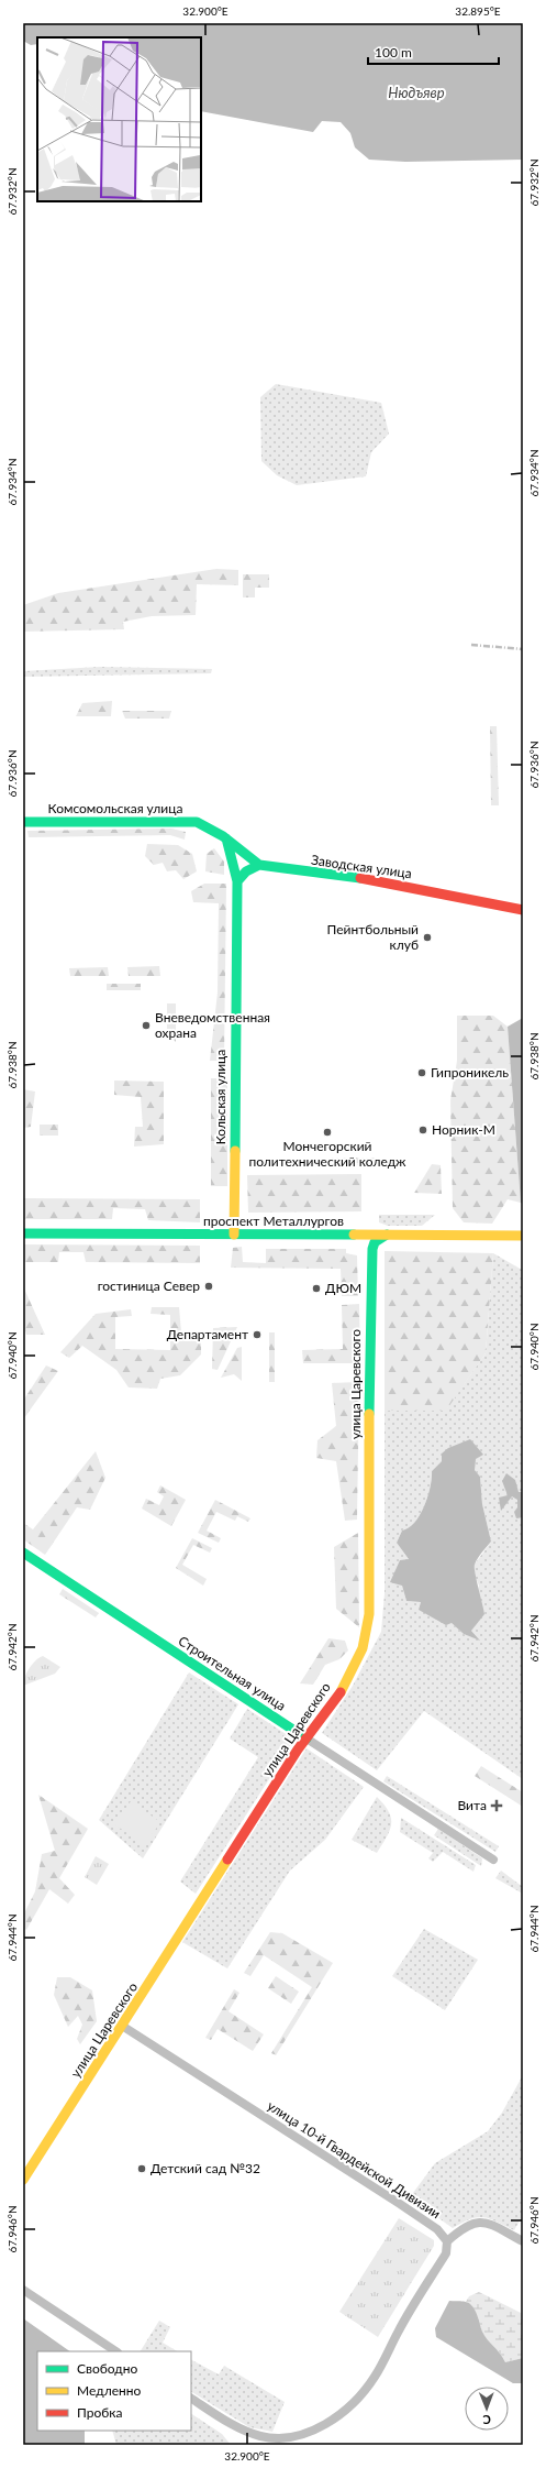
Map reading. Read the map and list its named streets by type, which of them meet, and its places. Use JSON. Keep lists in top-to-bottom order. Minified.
{"streets":{"street":["Комсомольская улица","Заводская улица","Кольская улица","проспект Металлургов","улица Царевского","Строительная улица","улица 10-й Гвардейской Дивизии"]},"crossings":[["Комсомольская улица","Кольская улица"],["Кольская улица","проспект Металлургов"],["улица Царевского","Строительная улица"],["улица Царевского","улица 10-й Гвардейской Дивизии"]],"water":["Нюдъявр"],"places":{"other":["Пейнтбольный клуб","Вневедомственная охрана","Гипроникель","Норник-М","Мончегорский политехнический коледж","гостиница Север","ДЮМ","Департамент","Детский сад №32"],"health":["Вита"]},"legend":["Свободно","Медленно","Пробка"],"scale_bar":"100 m","north":"bottom","coordinates":["32.900°E","32.895°E","67.932°N","67.934°N","67.936°N","67.938°N","67.940°N","67.942°N","67.944°N","67.946°N"]}
